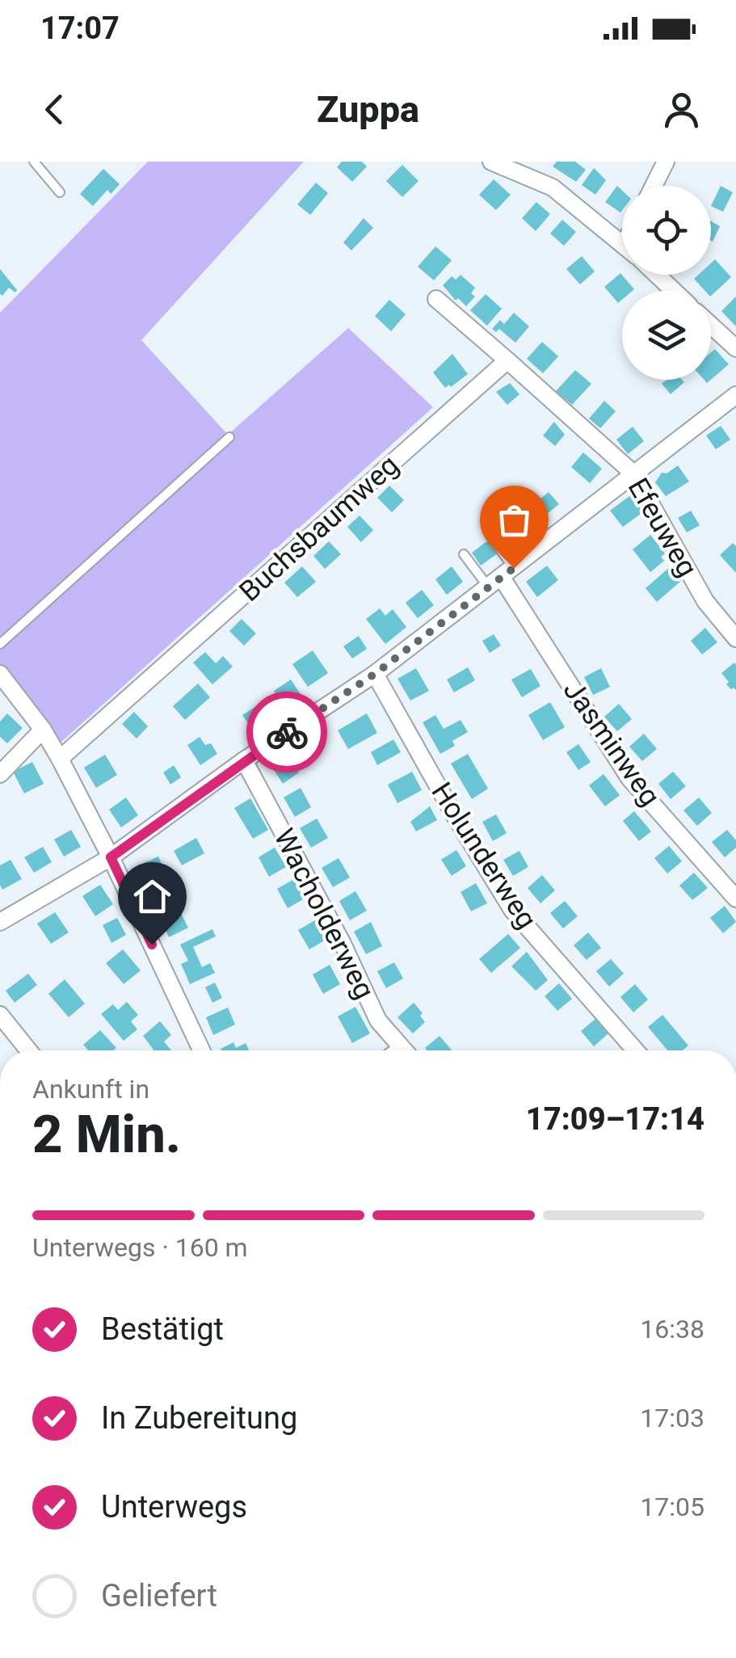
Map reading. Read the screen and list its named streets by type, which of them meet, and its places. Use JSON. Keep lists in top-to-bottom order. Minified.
{"streets":{"street":["Efeuweg","Buchsbaumweg","Jasminweg","Holunderweg","Wacholderweg"]},"crossings":[["Efeuweg","Buchsbaumweg"]],"page":{"status":"17:07","header":"Zuppa","heading":["2 Min.","Ankunft in","17:09–17:14"],"bar":"Unterwegs · 160 m","list":[["Bestätigt","16:38"],["In Zubereitung","17:03"],["Unterwegs","17:05"],"Geliefert"]}}
